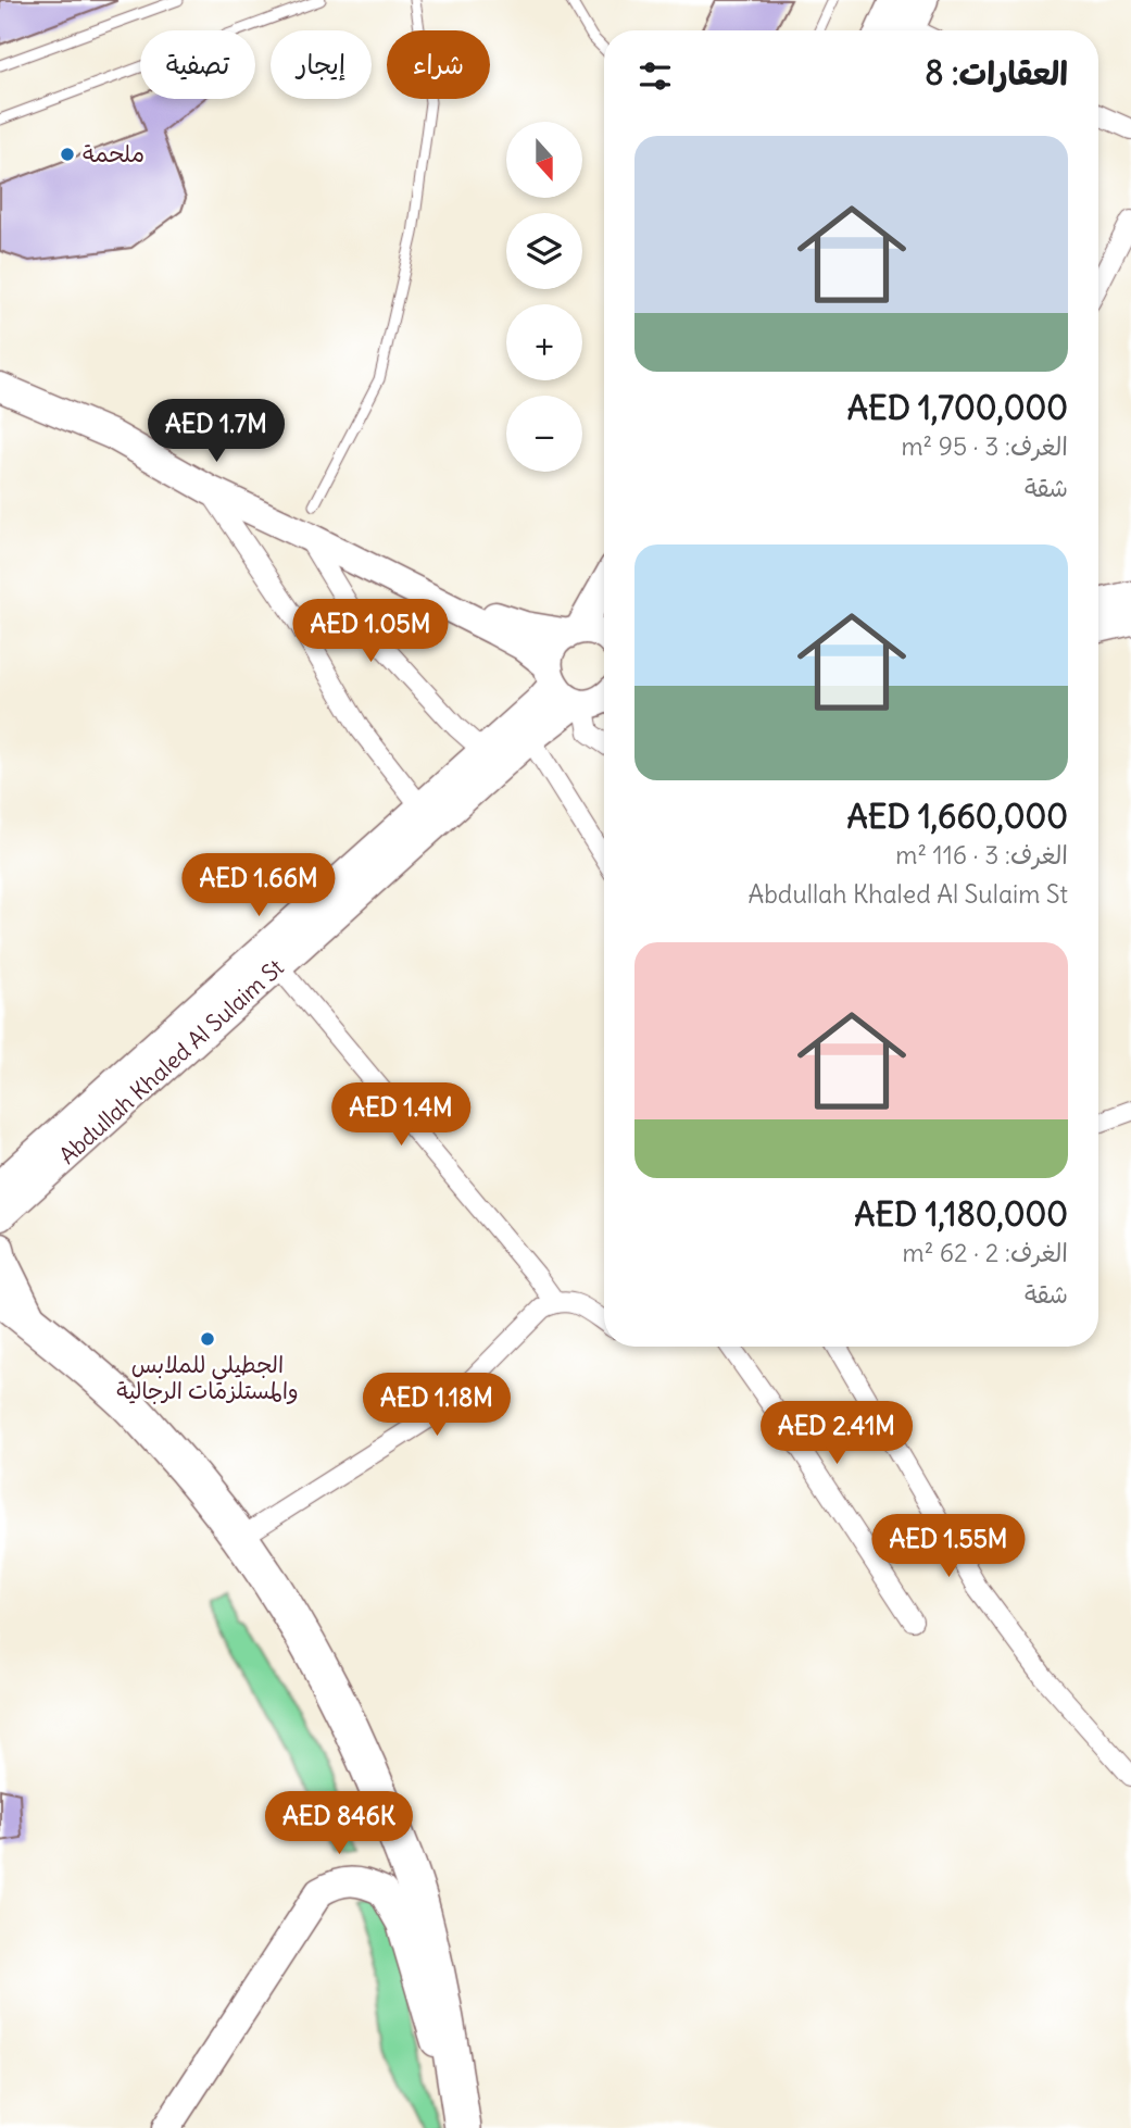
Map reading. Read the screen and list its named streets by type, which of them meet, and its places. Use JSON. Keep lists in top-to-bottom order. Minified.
{"streets":{"street":["Abdullah Khaled Al Sulaim St"]},"places":["ملحمة","الجطيلي للملابس والمستلزمات الرجالية"],"north":"bottom","page":{"chip":["شراء","إيجار","تصفية"],"heading":"العقارات: 8","map_buttons":["+","−"],"list":[{"name":"AED 1,700,000","note":"الغرف: 3 · 95 m² · شقة"},{"name":"AED 1,660,000","note":"الغرف: 3 · 116 m² · Abdullah Khaled Al Sulaim St"},{"name":"AED 1,180,000","note":"الغرف: 2 · 62 m² · شقة"}],"price":["AED 1.7M","AED 1.05M","AED 1.66M","AED 1.4M","AED 1.18M","AED 2.41M","AED 1.55M","AED 846K"]}}
